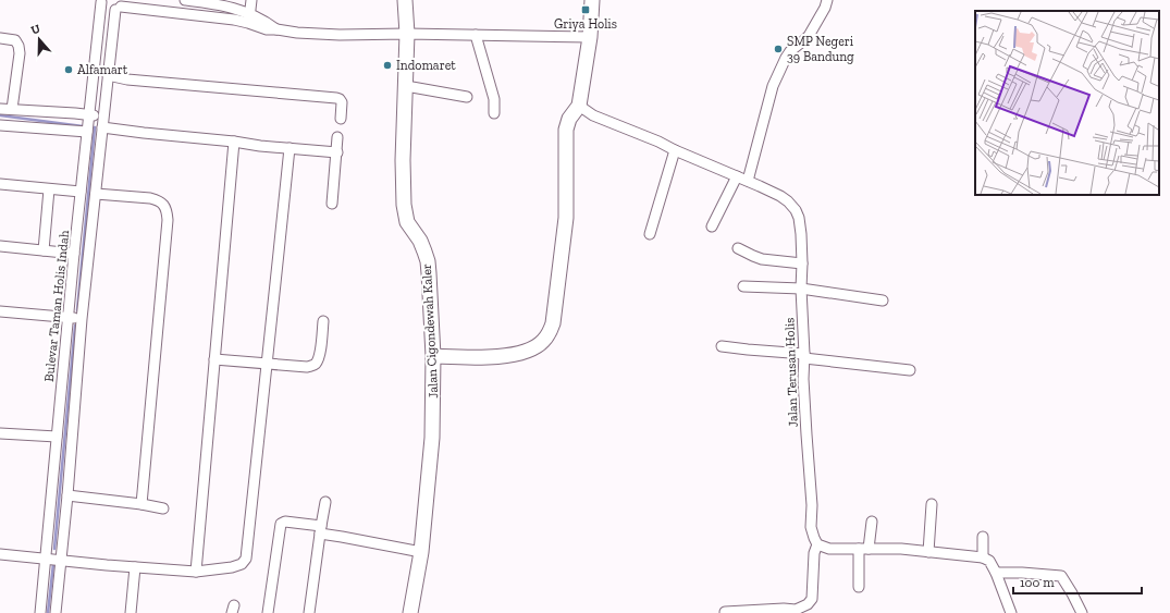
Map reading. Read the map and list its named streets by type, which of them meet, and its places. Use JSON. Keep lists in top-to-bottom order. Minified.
{"streets":{"main road":["Jalan Cigondewah Kaler"],"street":["Bulevar Taman Holis Indah","Jalan Terusan Holis"]},"places":{"transit":["Griya Holis"],"other":["SMP Negeri 39 Bandung","Indomaret","Alfamart"]},"scale_bar":"100 m","north":"top"}
